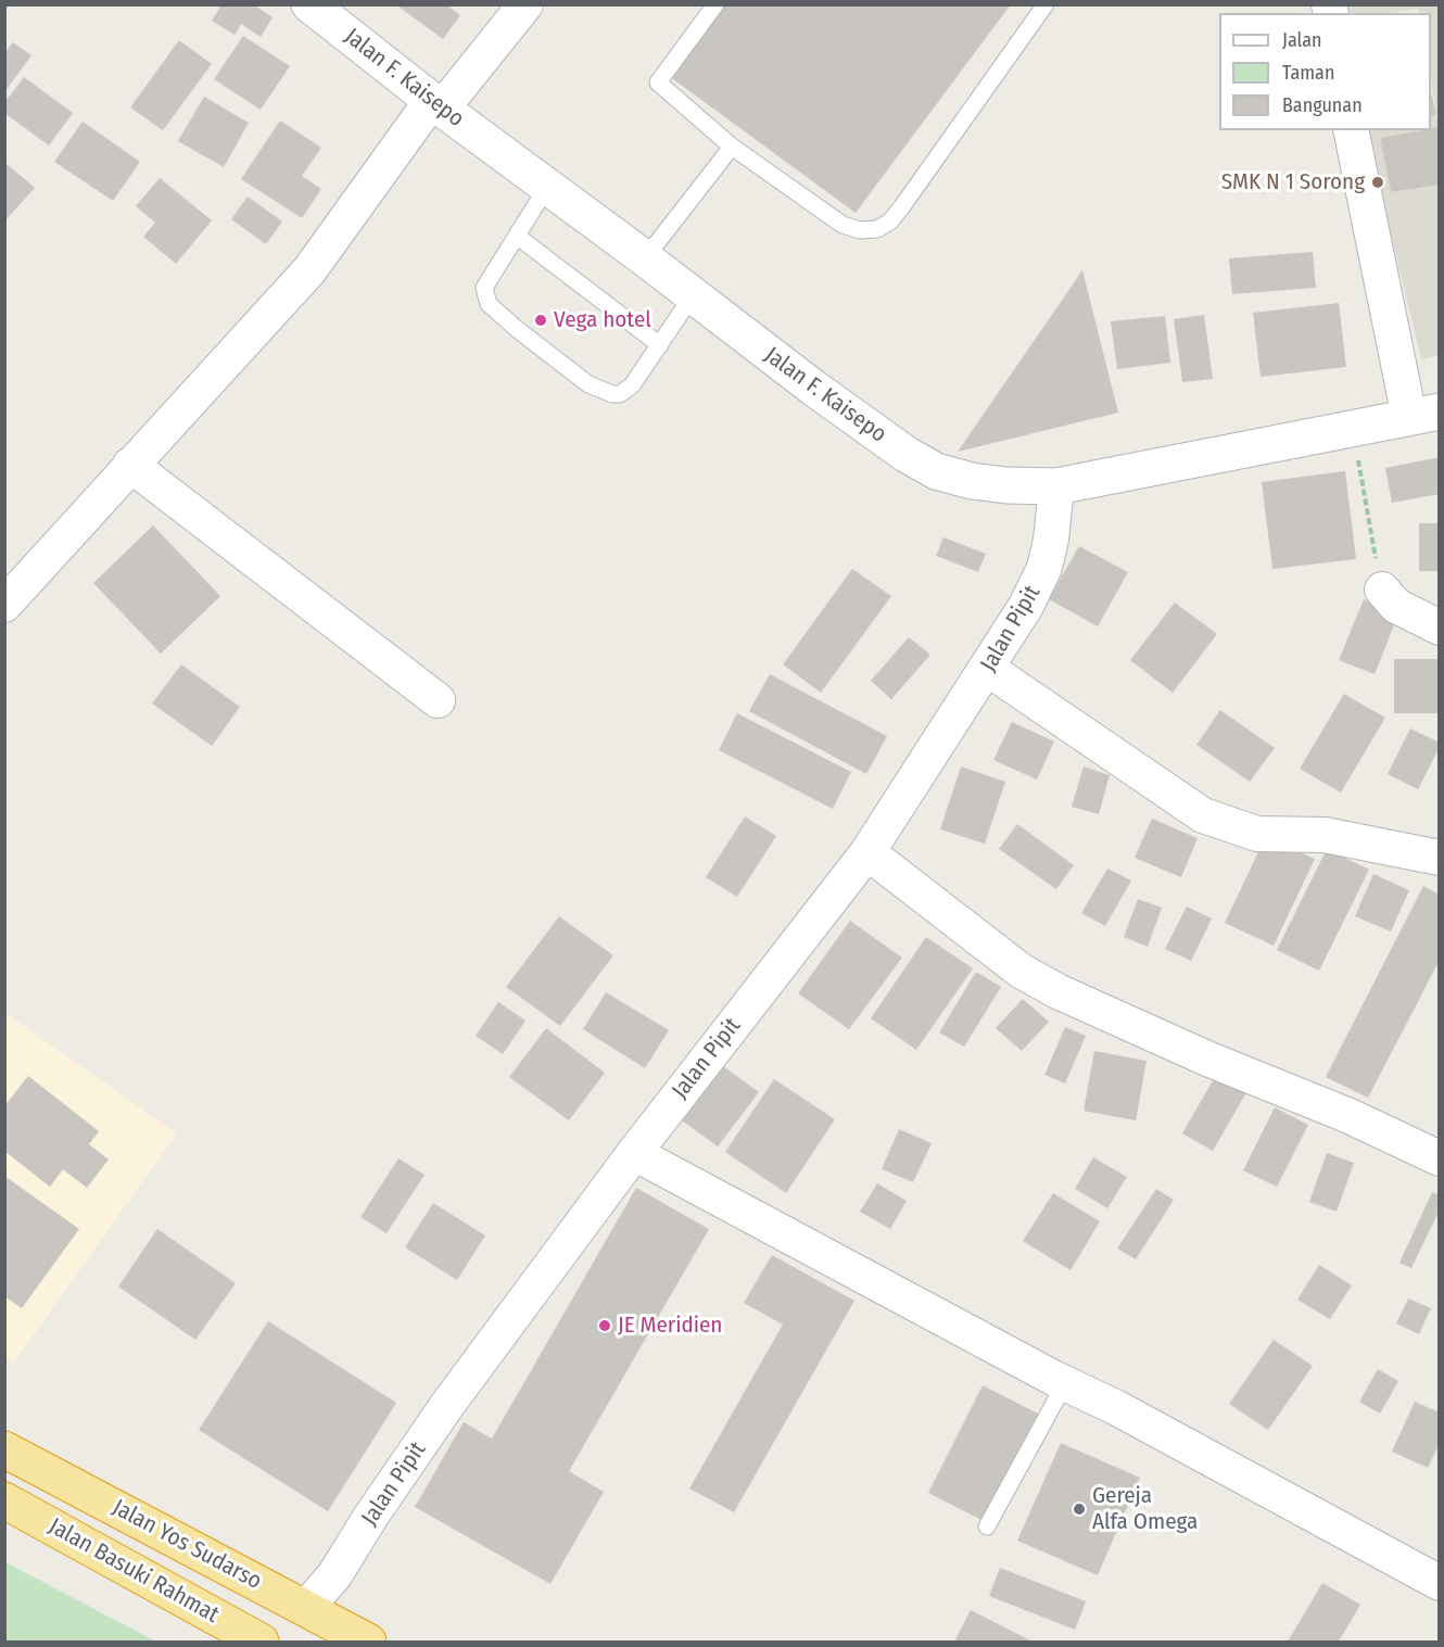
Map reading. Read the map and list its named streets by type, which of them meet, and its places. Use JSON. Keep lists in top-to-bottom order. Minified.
{"streets":{"highway":["Jalan Yos Sudarso","Jalan Basuki Rahmat"],"street":["Jalan F. Kaisepo","Jalan Pipit"]},"crossings":[["Jalan F. Kaisepo","Jalan Pipit"],["Jalan Pipit","Jalan Yos Sudarso"]],"places":["SMK N 1 Sorong","Vega hotel","JE Meridien","Gereja Alfa Omega"],"legend":["Jalan","Taman","Bangunan"]}
